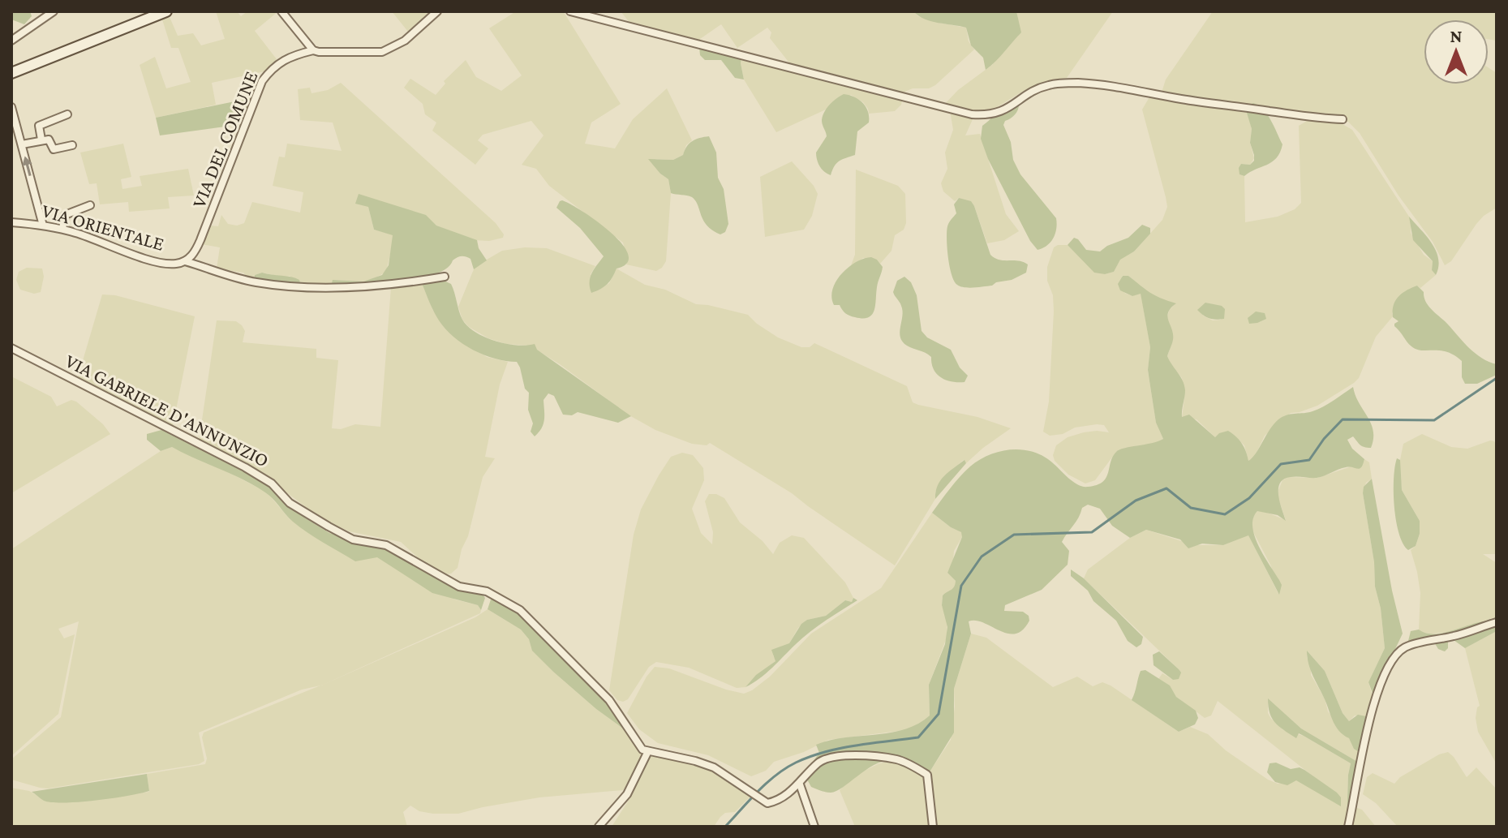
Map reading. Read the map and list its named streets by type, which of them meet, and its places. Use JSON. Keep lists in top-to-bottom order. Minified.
{"streets":{"street":["VIA DEL COMUNE","VIA ORIENTALE","VIA GABRIELE D'ANNUNZIO"]},"crossings":[["VIA DEL COMUNE","VIA ORIENTALE"]],"north":"top"}
